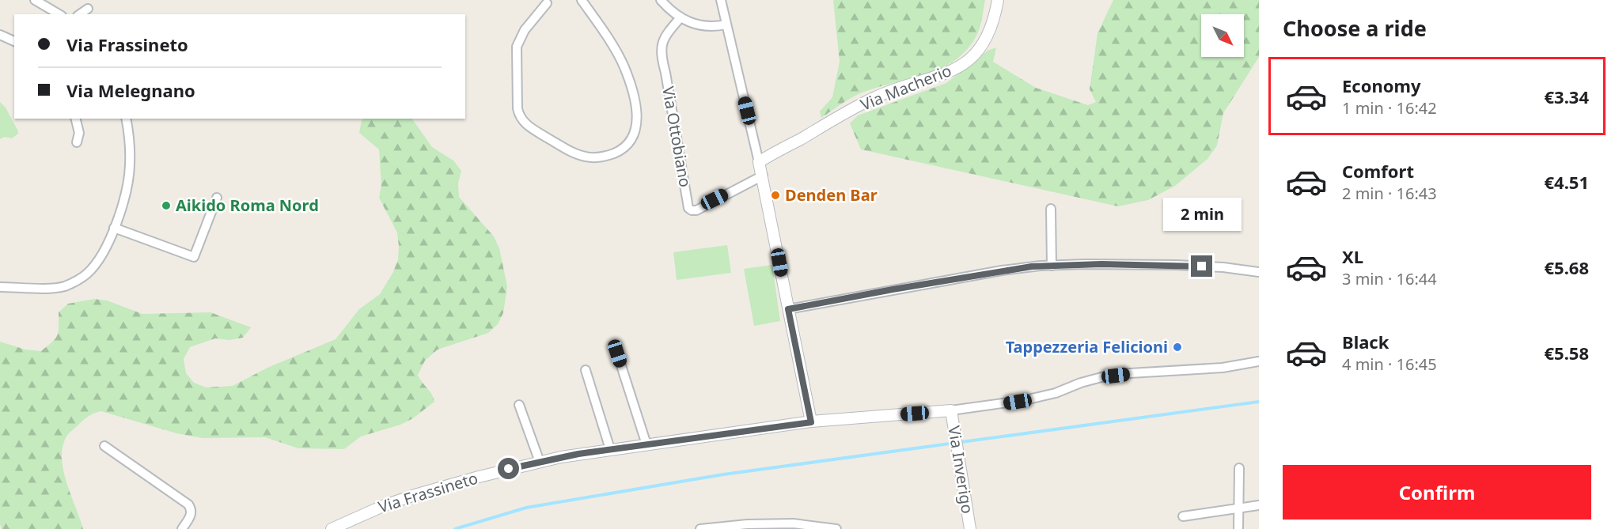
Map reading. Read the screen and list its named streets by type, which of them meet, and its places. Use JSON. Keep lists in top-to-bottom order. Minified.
{"streets":{"street":["Via Macherio","Via Ottobiano","Via Inverigo","Via Frassineto"]},"crossings":[["Via Inverigo","Via Frassineto"]],"places":["Denden Bar","Aikido Roma Nord","Tappezzeria Felicioni"],"north":"bottom right","page":{"heading":"Choose a ride","banner":["Via Frassineto","Via Melegnano"],"list":[{"name":"Economy","note":"1 min · 16:42","value":"€3.34"},{"name":"Comfort","note":"2 min · 16:43","value":"€4.51"},{"name":"XL","note":"3 min · 16:44","value":"€5.68"},{"name":"Black","note":"4 min · 16:45","value":"€5.58"}],"bubble":"2 min","buttons":"Confirm"}}
